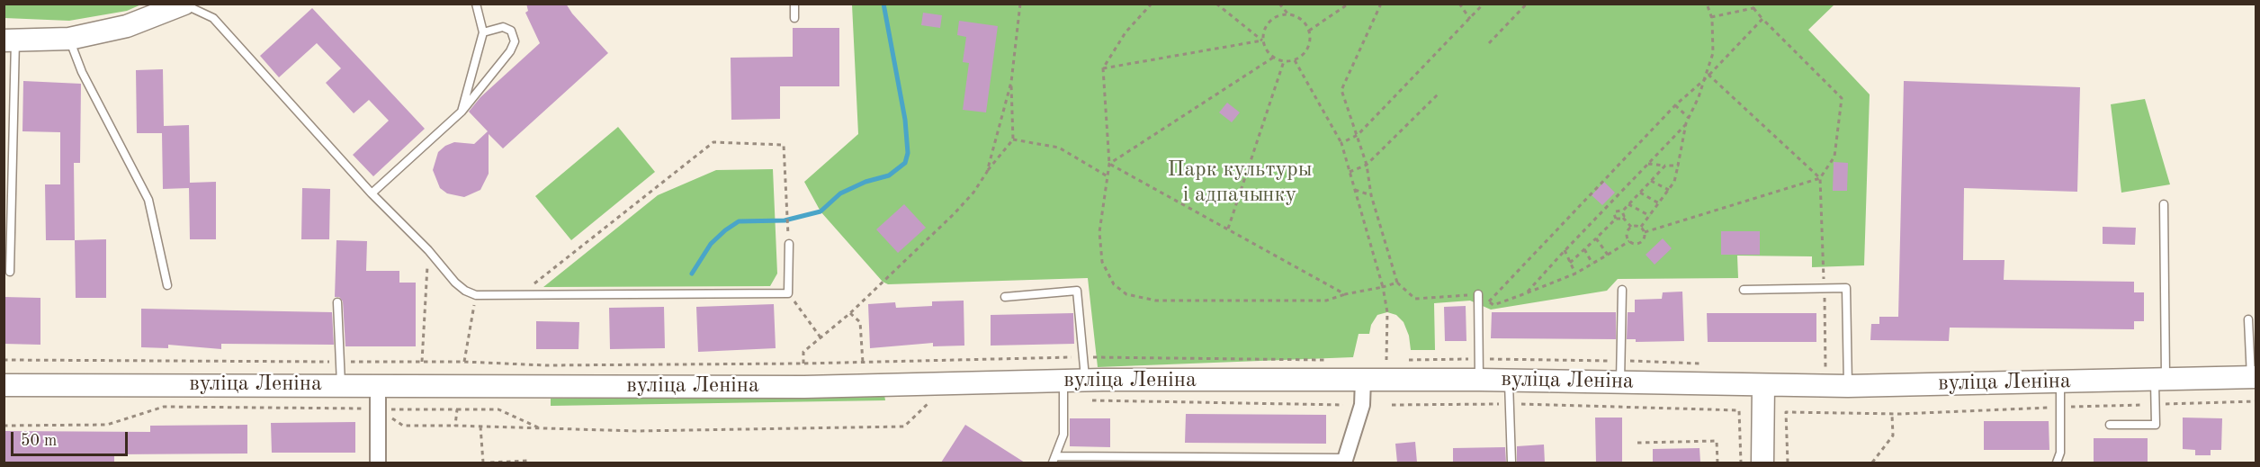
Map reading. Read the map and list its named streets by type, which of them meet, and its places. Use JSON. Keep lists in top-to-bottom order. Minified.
{"streets":{"main road":["вуліца Леніна"]},"parks":["Парк культуры і адпачынку"],"scale_bar":"50 m"}
